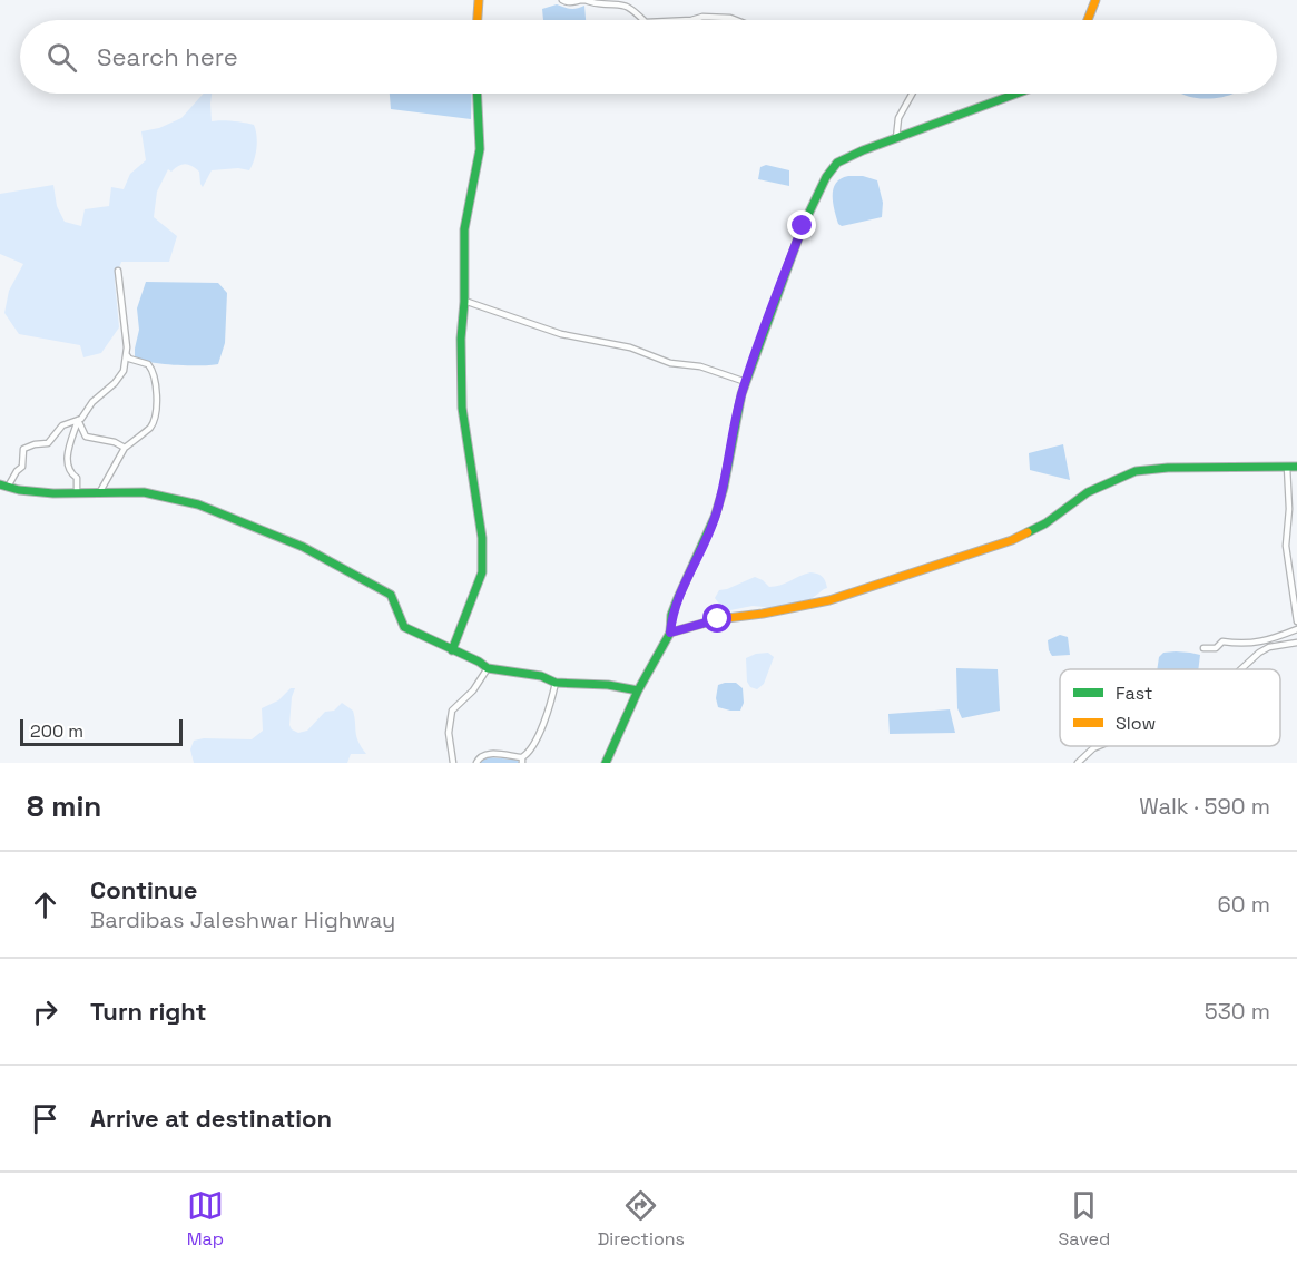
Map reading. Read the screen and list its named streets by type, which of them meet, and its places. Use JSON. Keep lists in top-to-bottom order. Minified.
{"legend":["Fast","Slow"],"scale_bar":"200 m","page":{"search":"Search here","scale":"200 m","heading":["8 min","Walk · 590 m"],"list":[["Continue","Bardibas Jaleshwar Highway","60 m"],["Turn right","530 m"],"Arrive at destination"],"nav":["Map","Directions","Saved"]}}
